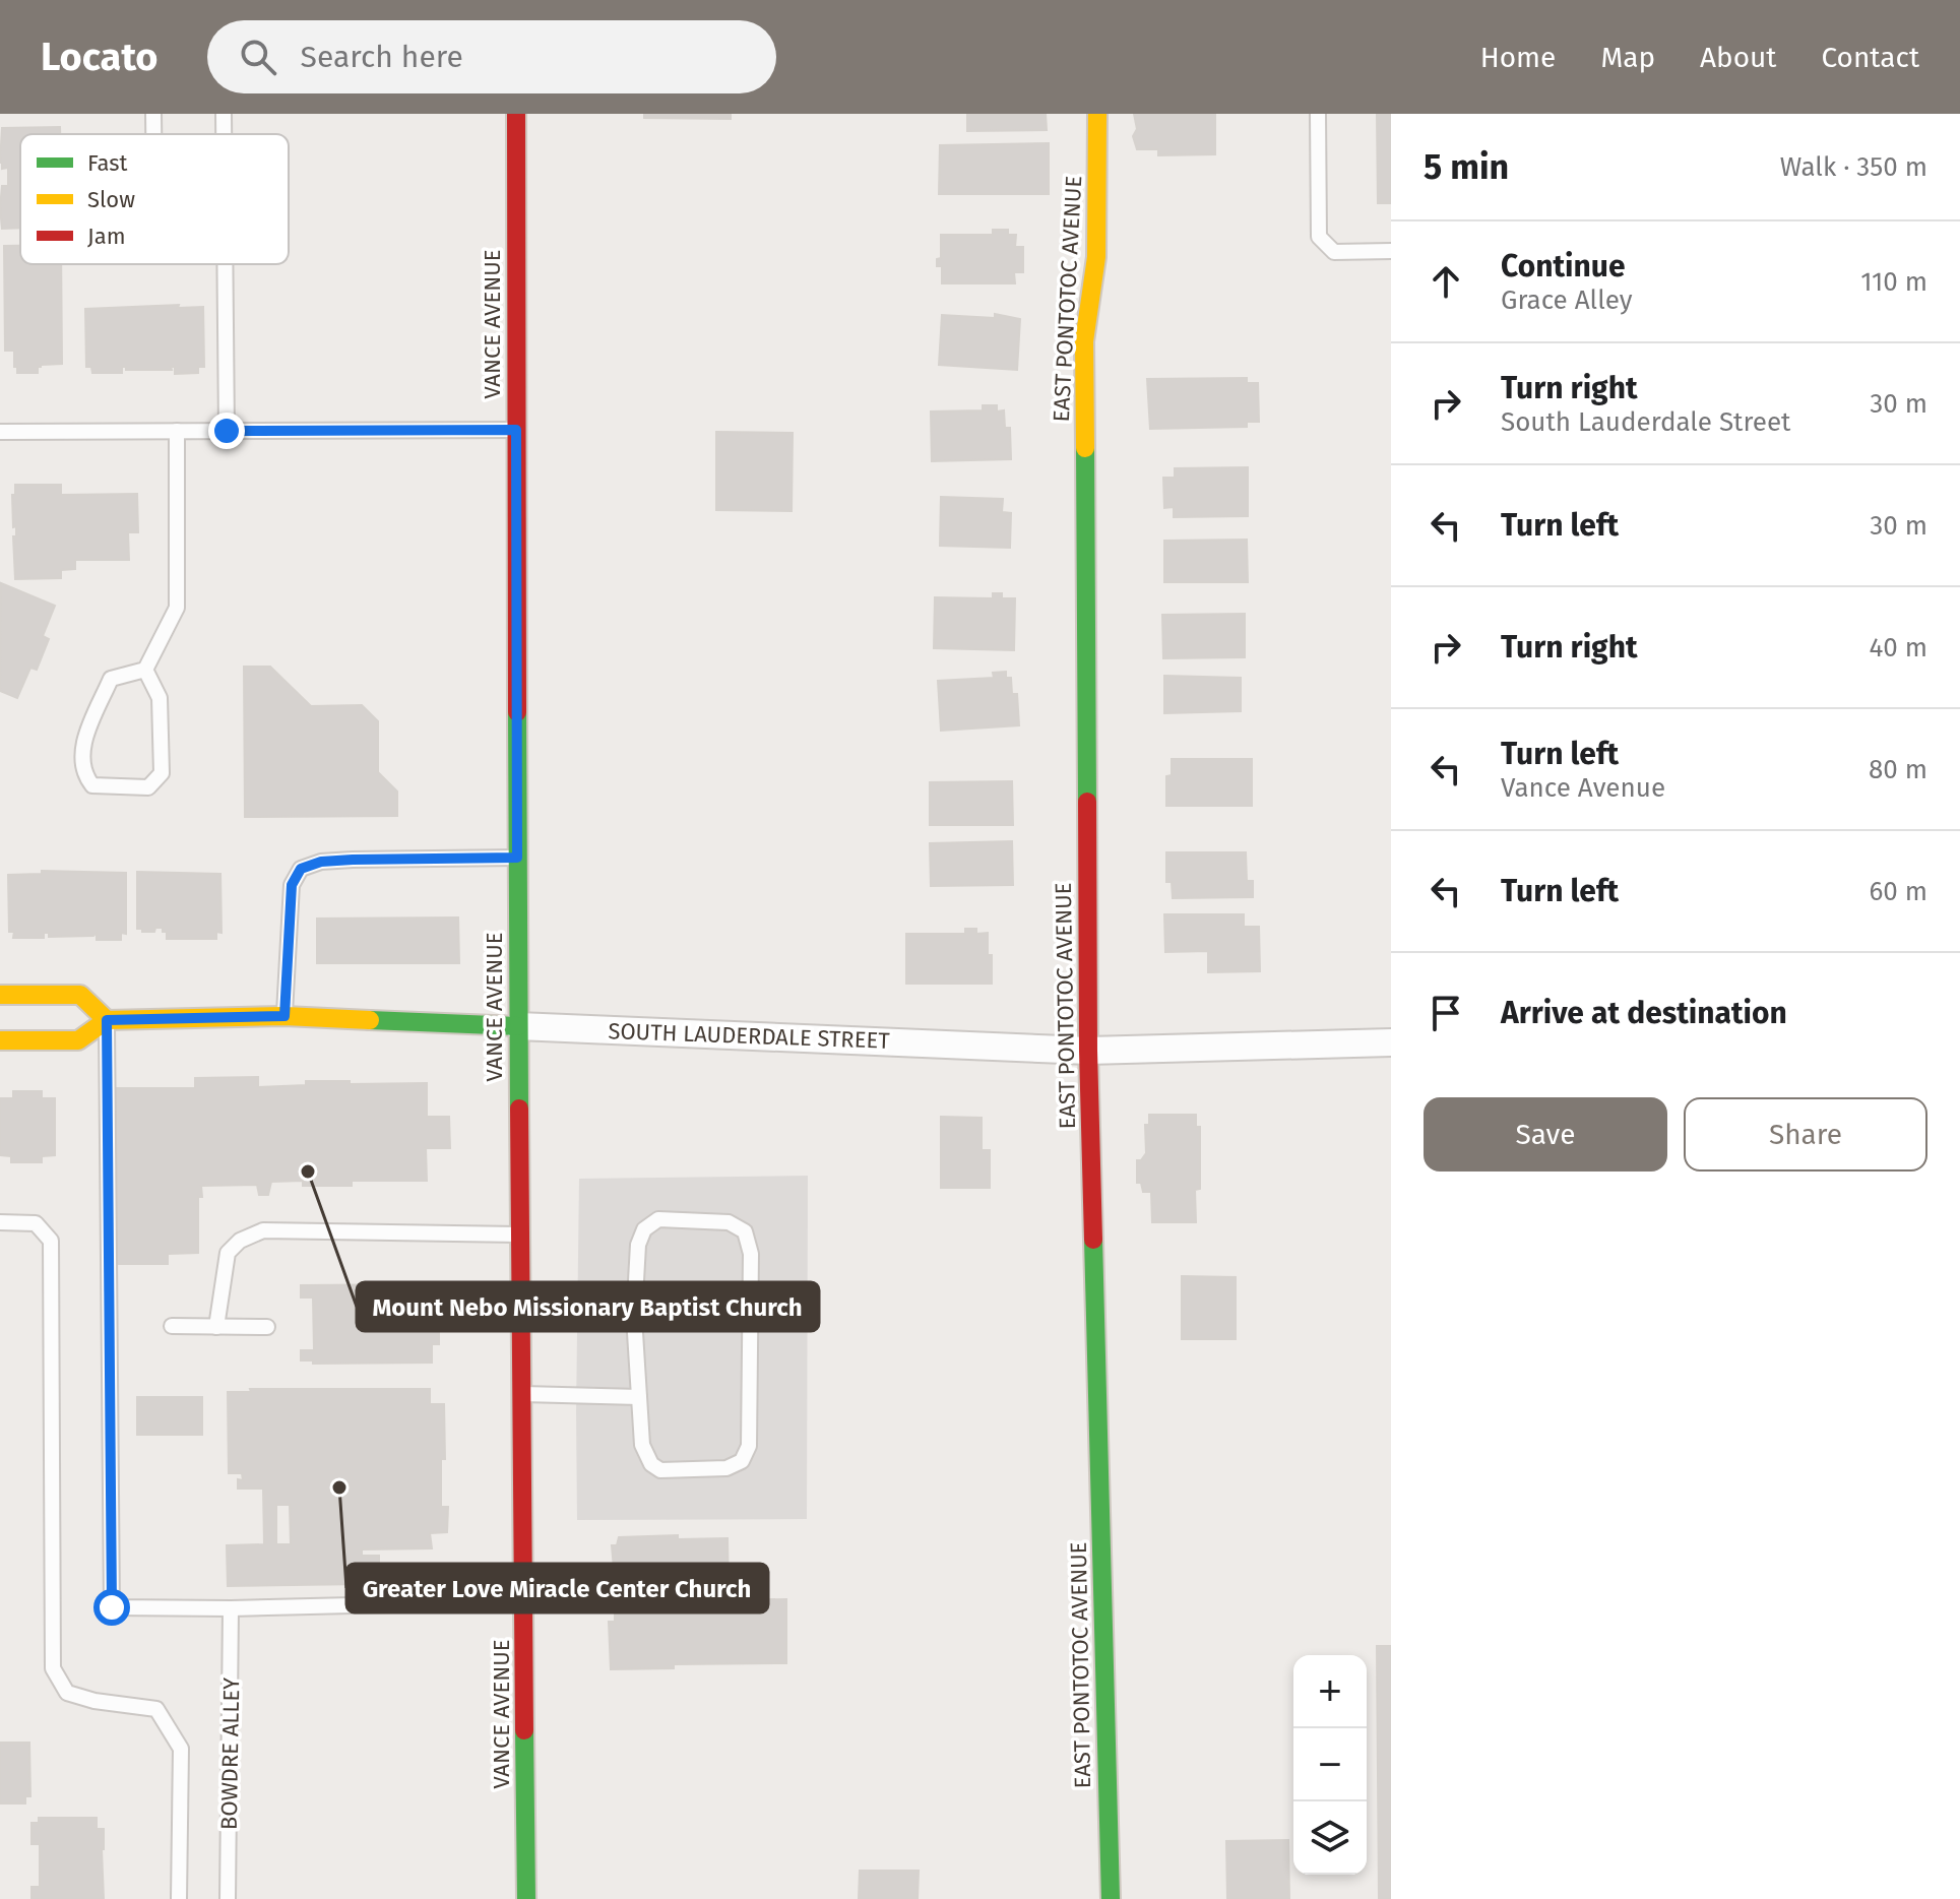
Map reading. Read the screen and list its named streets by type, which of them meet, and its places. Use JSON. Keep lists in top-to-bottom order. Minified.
{"streets":{"street":["EAST PONTOTOC AVENUE","VANCE AVENUE","SOUTH LAUDERDALE STREET"],"lane":["BOWDRE ALLEY"]},"crossings":[["EAST PONTOTOC AVENUE","SOUTH LAUDERDALE STREET"],["VANCE AVENUE","SOUTH LAUDERDALE STREET"]],"places":["Mount Nebo Missionary Baptist Church","Greater Love Miracle Center Church"],"legend":["Fast","Slow","Jam"],"page":{"header":"Locato","search":"Search here","nav":["Home","Map","About","Contact"],"heading":["5 min","Walk · 350 m"],"list":[["Continue","Grace Alley","110 m"],["Turn right","South Lauderdale Street","30 m"],["Turn left","30 m"],["Turn right","40 m"],["Turn left","Vance Avenue","80 m"],["Turn left","60 m"],"Arrive at destination"],"buttons":["Save","Share"],"map_buttons":["+","−"]}}
